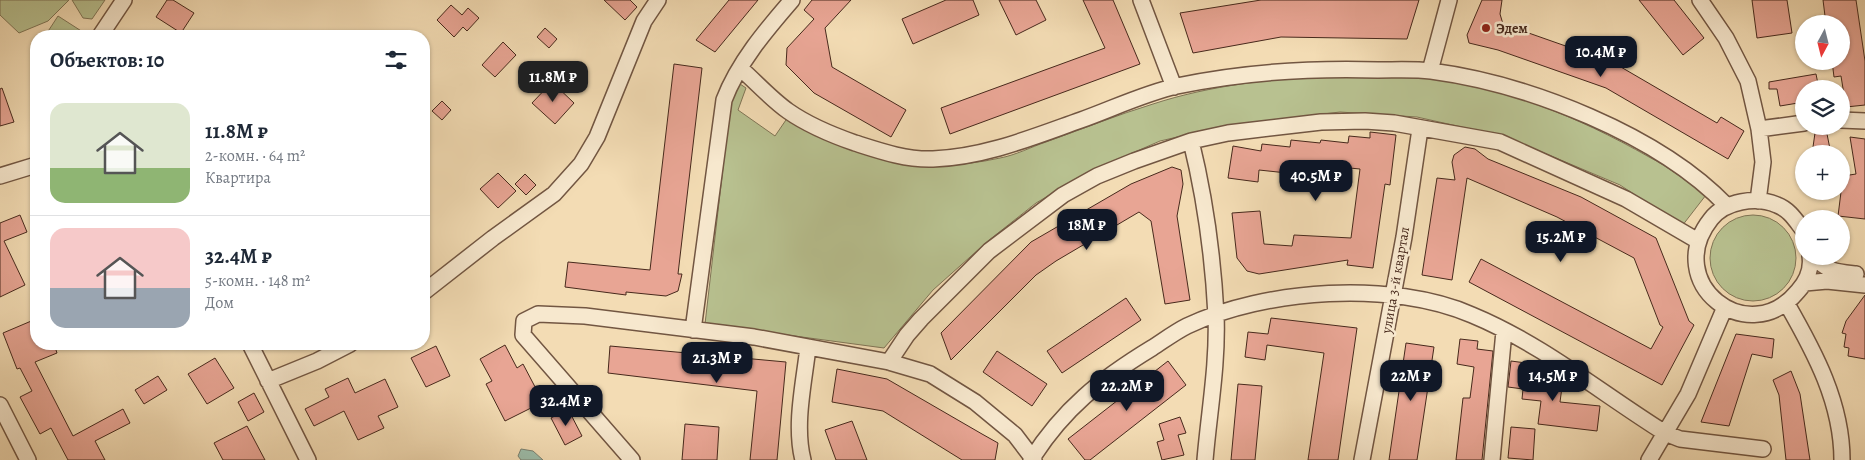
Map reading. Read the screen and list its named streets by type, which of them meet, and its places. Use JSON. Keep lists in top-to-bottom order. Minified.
{"streets":{"street":["улица 3-й квартал"]},"places":["Эдем"],"north":"bottom","page":{"map_buttons":["+","−"],"heading":"Объектов: 10","price":["10.4M ₽","11.8M ₽","40.5M ₽","18M ₽","15.2M ₽","21.3M ₽","22M ₽","14.5M ₽","22.2M ₽","32.4M ₽"],"list":[{"name":"11.8M ₽","note":"2-комн. · 64 m² · Квартира"},{"name":"32.4M ₽","note":"5-комн. · 148 m² · Дом"}]}}
